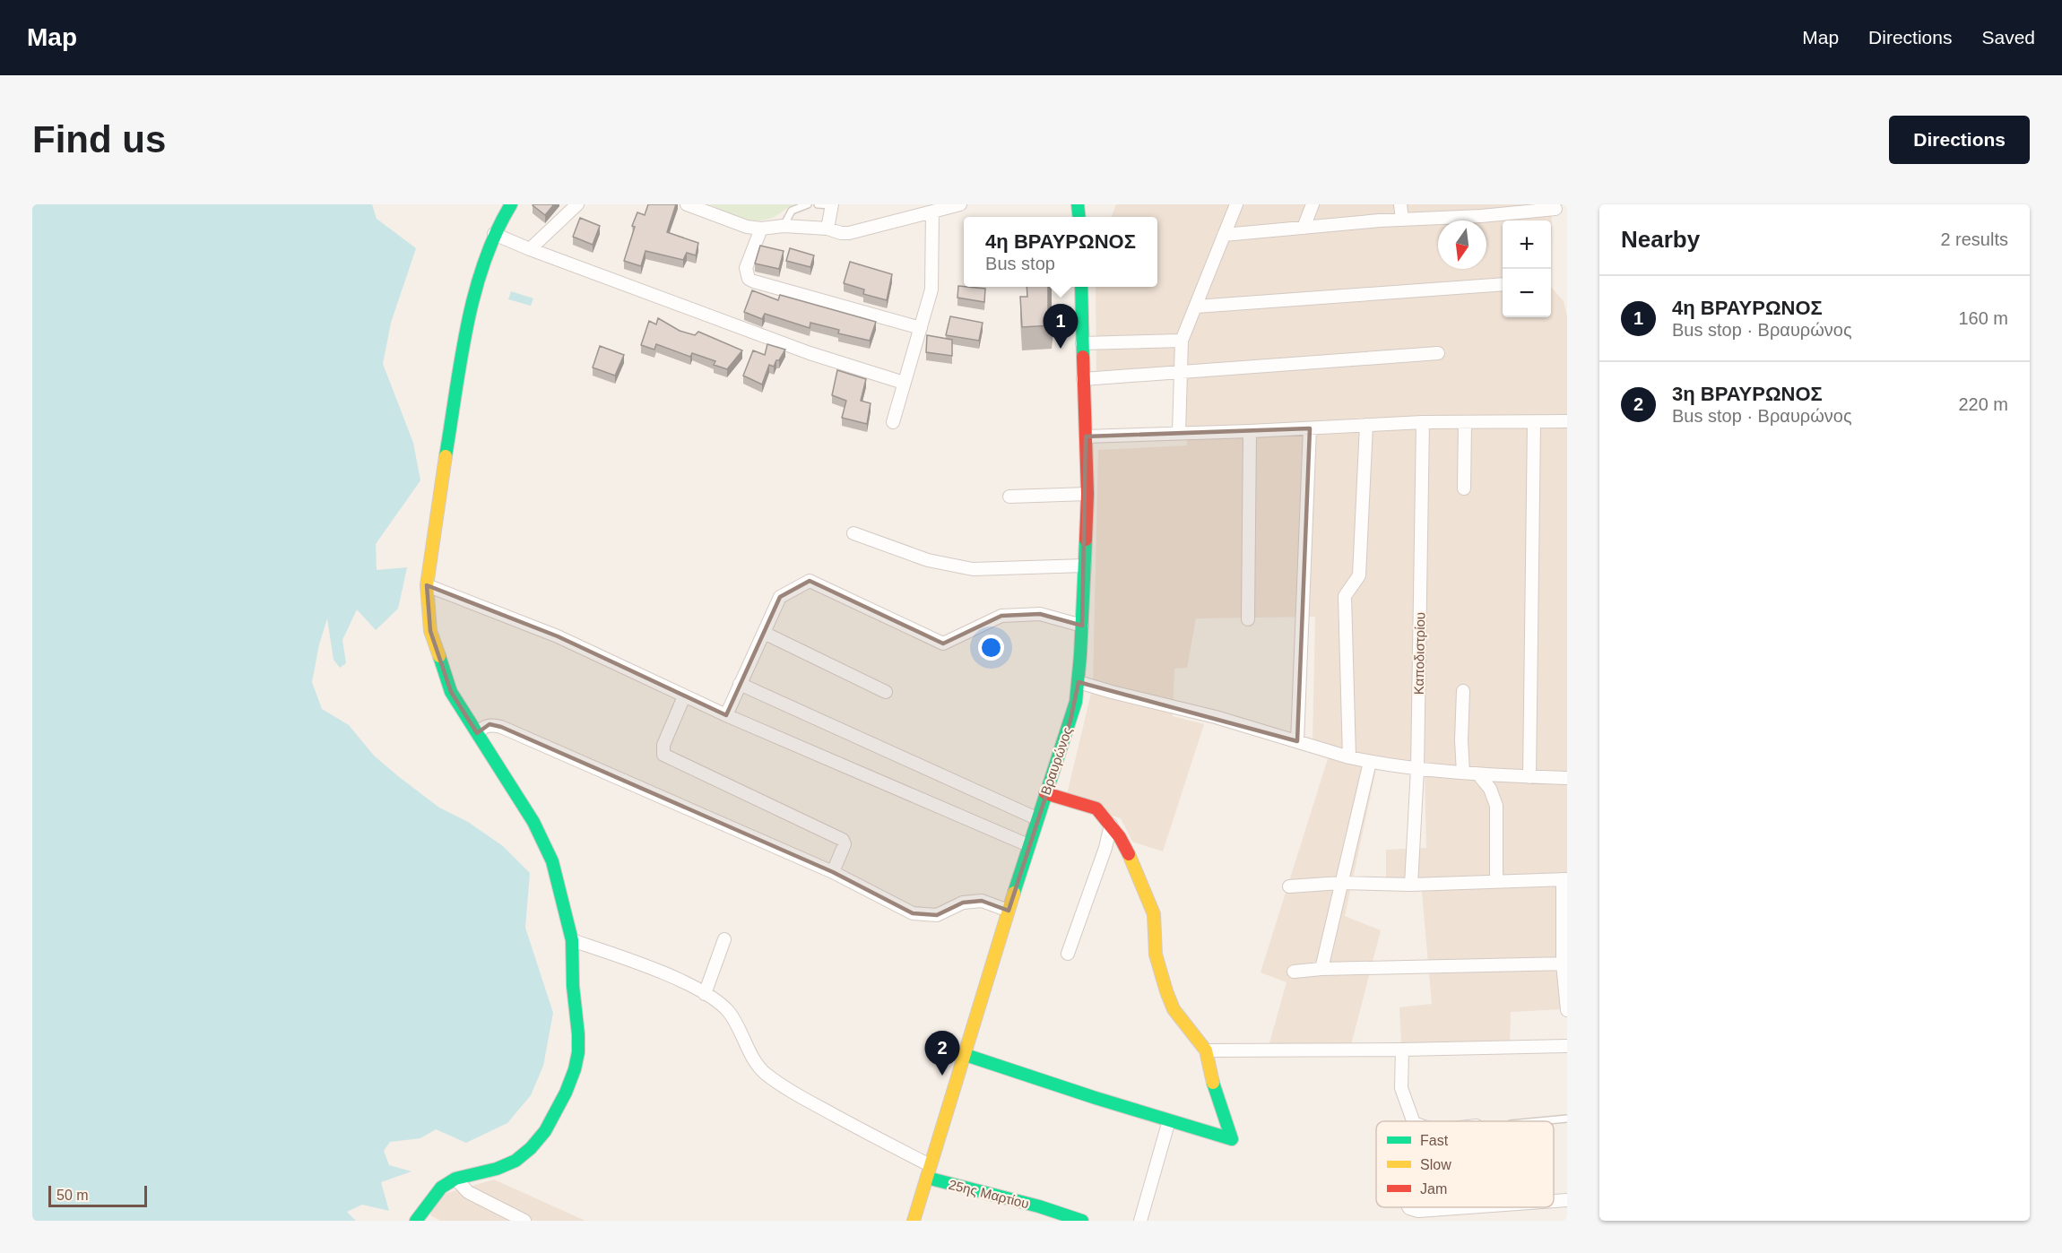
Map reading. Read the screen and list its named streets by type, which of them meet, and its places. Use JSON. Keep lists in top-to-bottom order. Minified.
{"streets":{"street":["Καποδιστρίου","Βραυρώνος","25ης Μαρτίου"]},"crossings":[["Βραυρώνος","25ης Μαρτίου"]],"legend":["Fast","Slow","Jam"],"scale_bar":"50 m","north":"bottom","page":{"header":"Map","nav":["Map","Directions","Saved"],"buttons":"Directions","title":"Find us","heading":["Nearby","2 results"],"popup":["4η ΒΡΑΥΡΩΝΟΣ","Bus stop"],"map_buttons":["+","−"],"list":[{"mark":"1","name":"4η ΒΡΑΥΡΩΝΟΣ","note":"Bus stop · Βραυρώνος","value":"160 m"},{"mark":"2","name":"3η ΒΡΑΥΡΩΝΟΣ","note":"Bus stop · Βραυρώνος","value":"220 m"}],"pins":["1","2"],"scale":"50 m"}}
